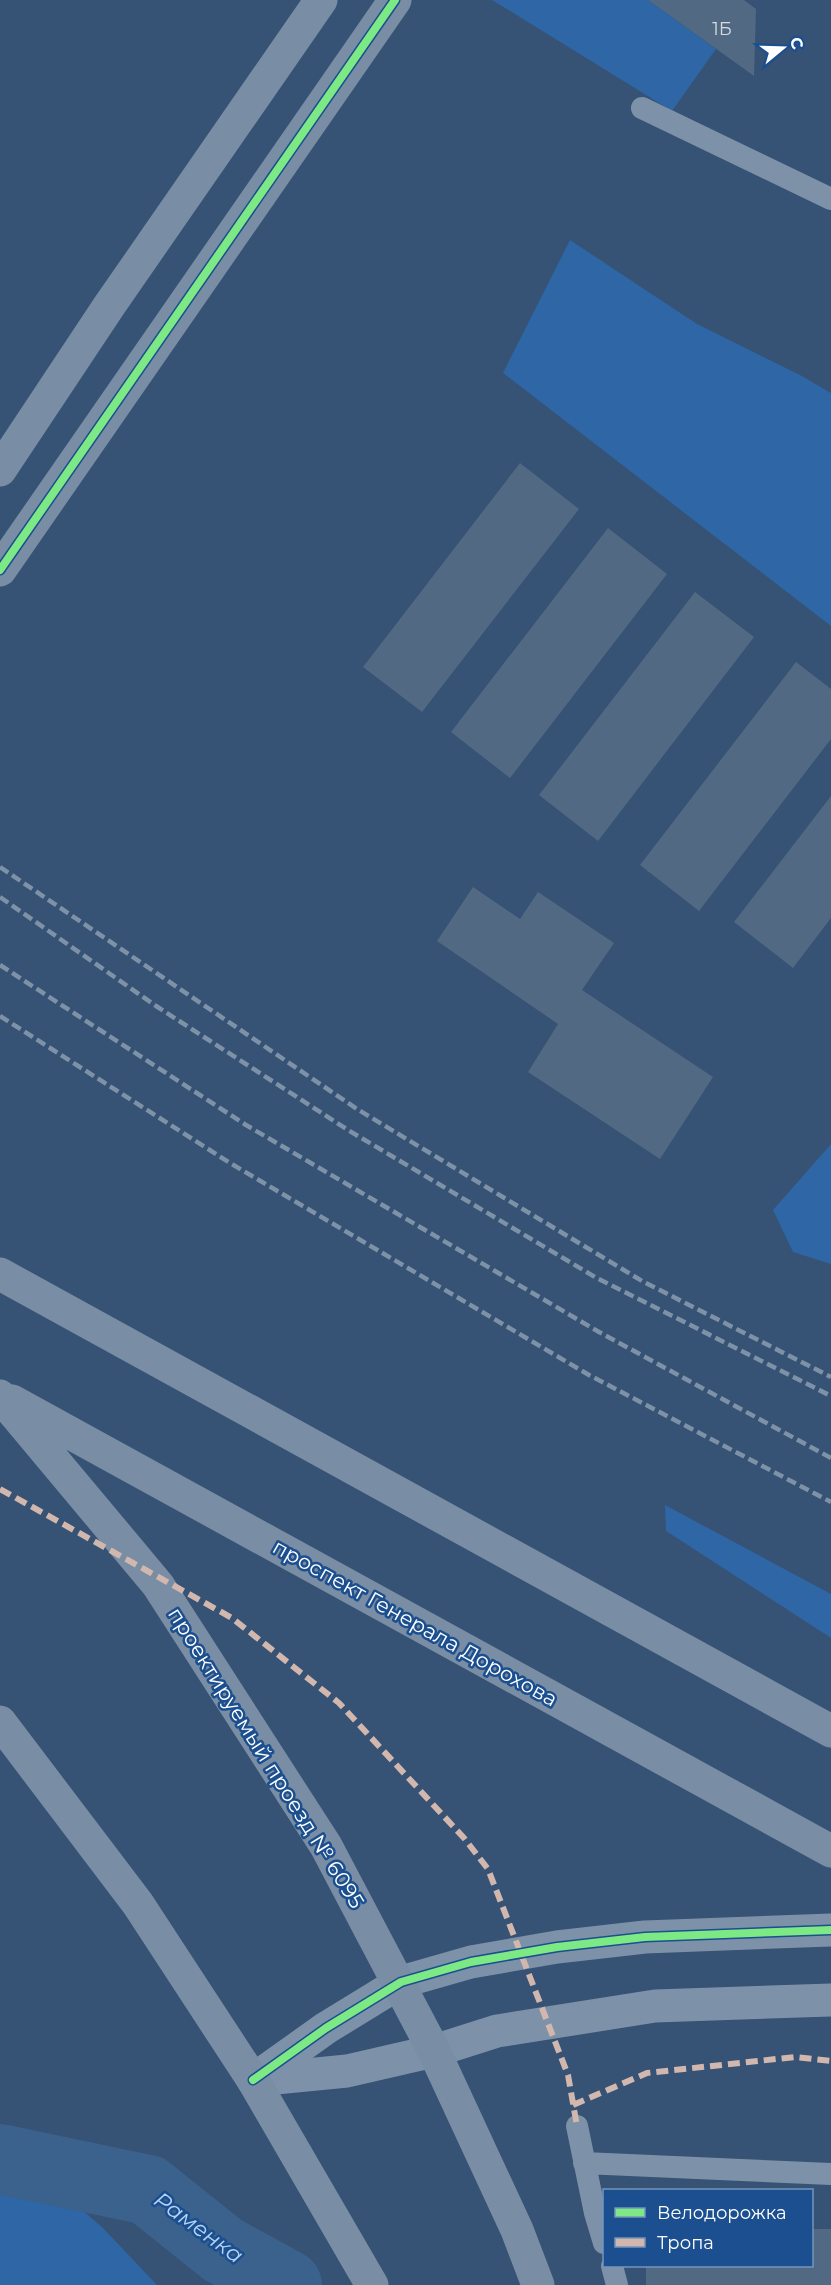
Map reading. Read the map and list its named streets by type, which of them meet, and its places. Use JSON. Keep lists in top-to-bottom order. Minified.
{"streets":{"main road":["проспект Генерала Дорохова","проектируемый проезд № 6095"]},"crossings":[["проспект Генерала Дорохова","проектируемый проезд № 6095"]],"water":["Раменка"],"house_numbers":["1Б"],"legend":["Велодорожка","Тропа"],"north":"right"}
